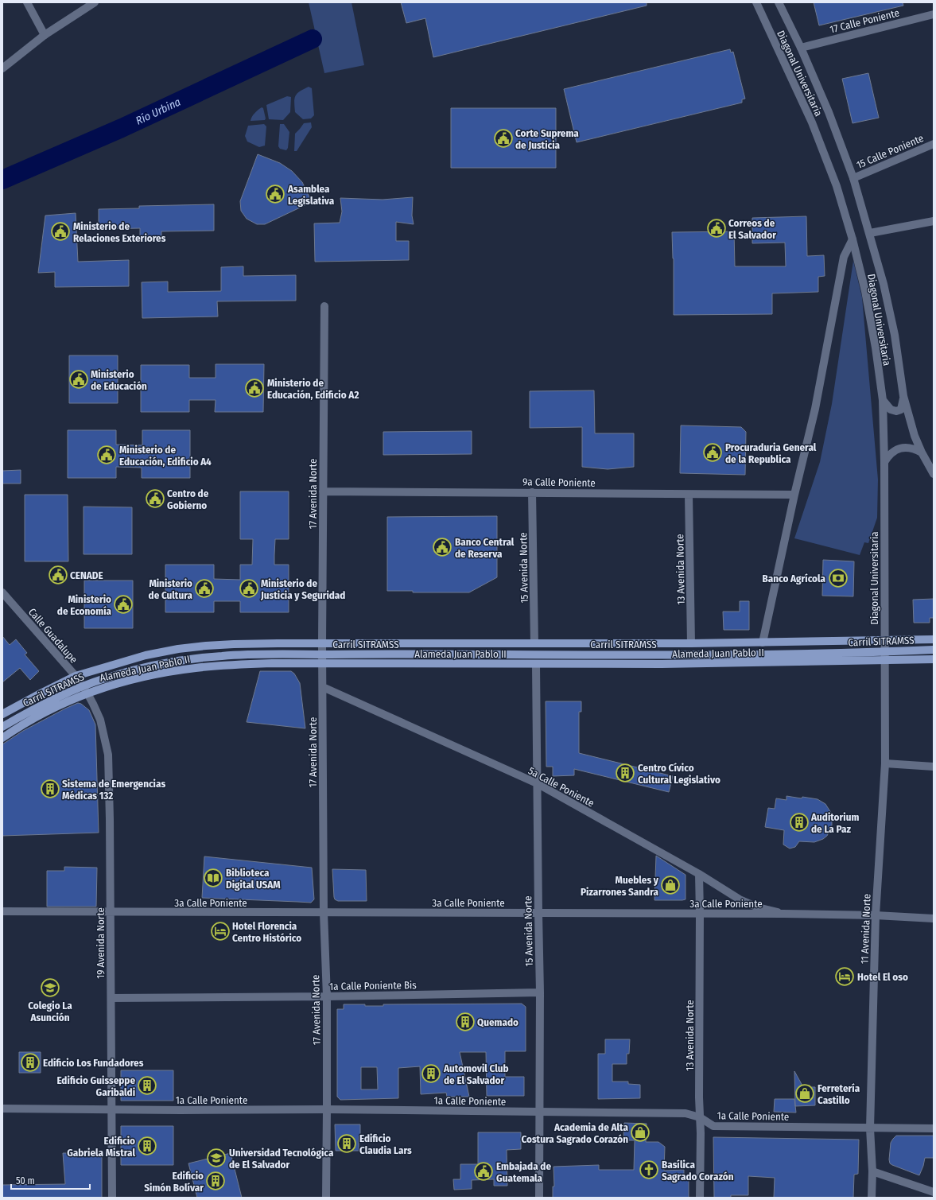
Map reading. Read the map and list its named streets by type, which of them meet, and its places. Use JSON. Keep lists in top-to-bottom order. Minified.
{"streets":{"main road":["Carril SITRAMSS","Alameda Juan Pablo II"],"street":["17 Calle Poniente","Diagonal Universitaria","15 Calle Poniente","9a Calle Poniente","17 Avenida Norte","15 Avenida Norte","13 Avenida Norte","Calle Guadalupe","5a Calle Poniente","3a Calle Poniente","11 Avenida Norte","19 Avenida Norte","1a Calle Poniente Bis","1a Calle Poniente"]},"crossings":[["17 Calle Poniente","Diagonal Universitaria"],["Diagonal Universitaria","15 Calle Poniente"],["Diagonal Universitaria","Carril SITRAMSS"],["Diagonal Universitaria","Alameda Juan Pablo II"],["Diagonal Universitaria","11 Avenida Norte"],["9a Calle Poniente","17 Avenida Norte"],["9a Calle Poniente","15 Avenida Norte"],["9a Calle Poniente","13 Avenida Norte"],["17 Avenida Norte","Carril SITRAMSS"],["17 Avenida Norte","Alameda Juan Pablo II"],["17 Avenida Norte","5a Calle Poniente"],["17 Avenida Norte","3a Calle Poniente"],["17 Avenida Norte","1a Calle Poniente Bis"],["17 Avenida Norte","1a Calle Poniente"],["15 Avenida Norte","Alameda Juan Pablo II"],["15 Avenida Norte","5a Calle Poniente"],["15 Avenida Norte","3a Calle Poniente"],["15 Avenida Norte","1a Calle Poniente Bis"],["15 Avenida Norte","1a Calle Poniente"],["13 Avenida Norte","Alameda Juan Pablo II"],["13 Avenida Norte","5a Calle Poniente"],["13 Avenida Norte","3a Calle Poniente"],["13 Avenida Norte","1a Calle Poniente"],["Calle Guadalupe","Carril SITRAMSS"],["Calle Guadalupe","Alameda Juan Pablo II"],["Calle Guadalupe","19 Avenida Norte"],["Carril SITRAMSS","Alameda Juan Pablo II"],["Carril SITRAMSS","19 Avenida Norte"],["Alameda Juan Pablo II","11 Avenida Norte"],["Alameda Juan Pablo II","19 Avenida Norte"],["5a Calle Poniente","3a Calle Poniente"],["3a Calle Poniente","11 Avenida Norte"],["3a Calle Poniente","19 Avenida Norte"],["11 Avenida Norte","1a Calle Poniente"],["19 Avenida Norte","1a Calle Poniente Bis"],["19 Avenida Norte","1a Calle Poniente"]],"water":["Río Urbina"],"places":{"public building":["Corte Suprema de Justicia","Asamblea Legislativa","Correos de El Salvador","Ministerio de Relaciones Exteriores","Ministerio de Educación","Ministerio de Educación, Edificio A2","Procuraduria General de la Republica","Ministerio de Educación, Edificio A4","Centro de Gobierno","Banco Central de Reserva","CENADE","Ministerio de Cultura","Ministerio de Justicia y Seguridad","Ministerio de Economía","Embajada de Guatemala"],"bank":["Banco Agrícola"],"building":["Centro Cívico Cultural Legislativo","Sistema de Emergencias Médicas 132","Auditorium de La Paz","Quemado","Edificio Los Fundadores","Automovil Club de El Salvador","Edificio Guisseppe Garibaldi","Edificio Claudia Lars","Edificio Gabriela Mistral","Edificio Simón Bolívar"],"library":["Biblioteca Digital USAM"],"shop":["Muebles y Pizarrones Sandra","Ferretería Castillo","Academia de Alta Costura Sagrado Corazón"],"hotel":["Hotel Florencia Centro Histórico","Hotel El oso"],"school or university":["Colegio La Asunción","Universidad Tecnológica de El Salvador"],"church":["Basílica Sagrado Corazón"]},"scale_bar":"50 m"}
